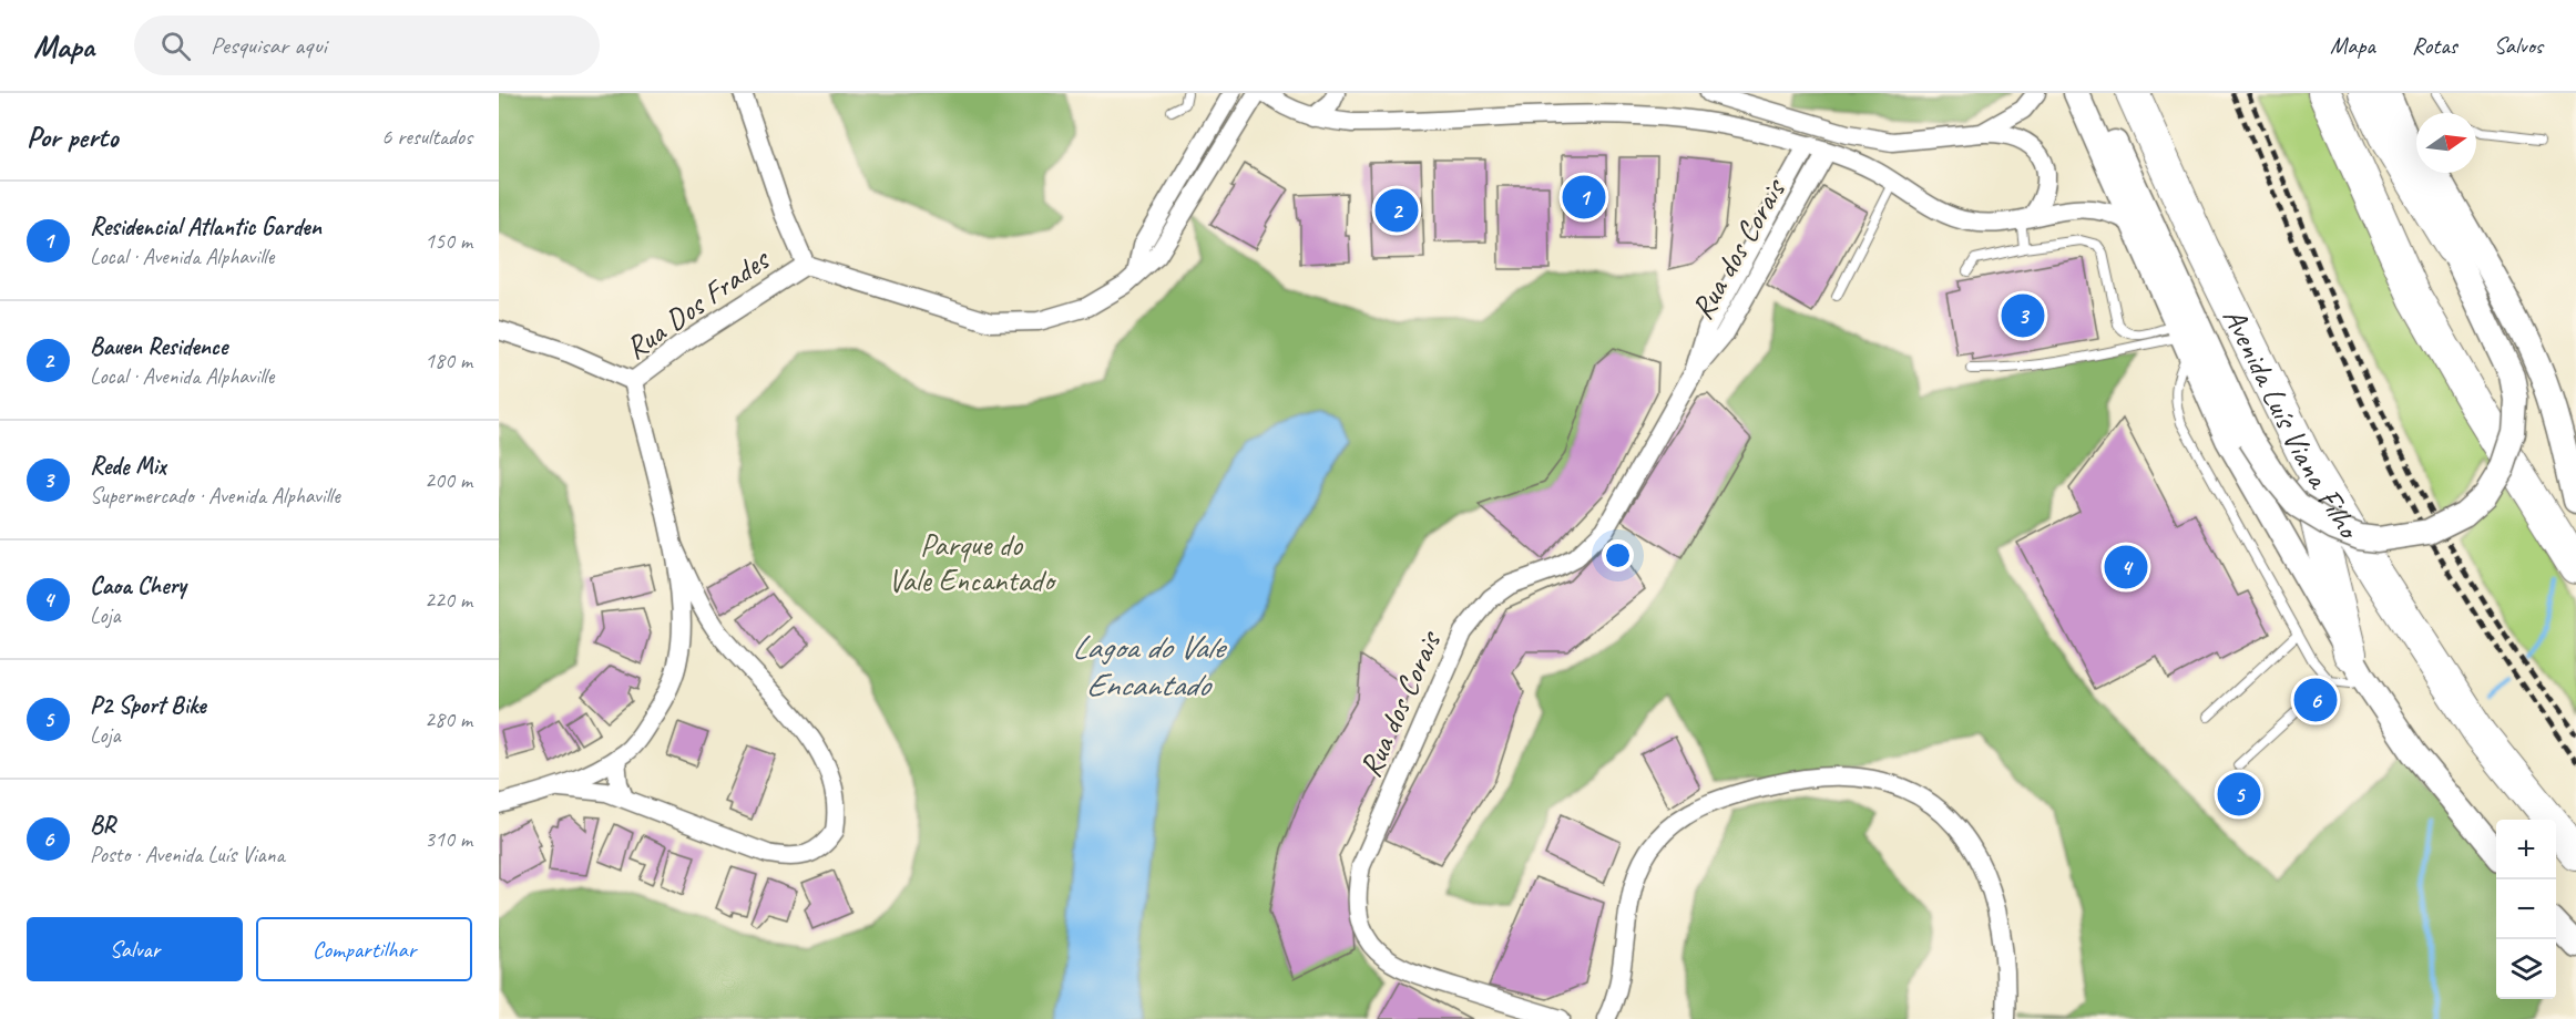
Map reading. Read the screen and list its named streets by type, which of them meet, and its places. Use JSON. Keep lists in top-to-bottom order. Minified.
{"streets":{"highway":["Avenida Luís Viana Filho"],"street":["Rua dos Corais","Rua Dos Frades"]},"water":["Lagoa do Vale Encantado"],"parks":["Parque do Vale Encantado"],"north":"right","page":{"header":"Mapa","search":"Pesquisar aqui","nav":["Mapa","Rotas","Salvos"],"heading":["Por perto","6 resultados"],"pins":["1","2","3","4","6","5"],"list":[{"mark":"1","name":"Residencial Atlantic Garden","note":"Local · Avenida Alphaville","value":"150 m"},{"mark":"2","name":"Bauen Residence","note":"Local · Avenida Alphaville","value":"180 m"},{"mark":"3","name":"Rede Mix","note":"Supermercado · Avenida Alphaville","value":"200 m"},{"mark":"4","name":"Caoa Chery","note":"Loja","value":"220 m"},{"mark":"5","name":"P2 Sport Bike","note":"Loja","value":"280 m"},{"mark":"6","name":"BR","note":"Posto · Avenida Luís Viana","value":"310 m"}],"map_buttons":["+","−"],"buttons":["Salvar","Compartilhar"]}}
